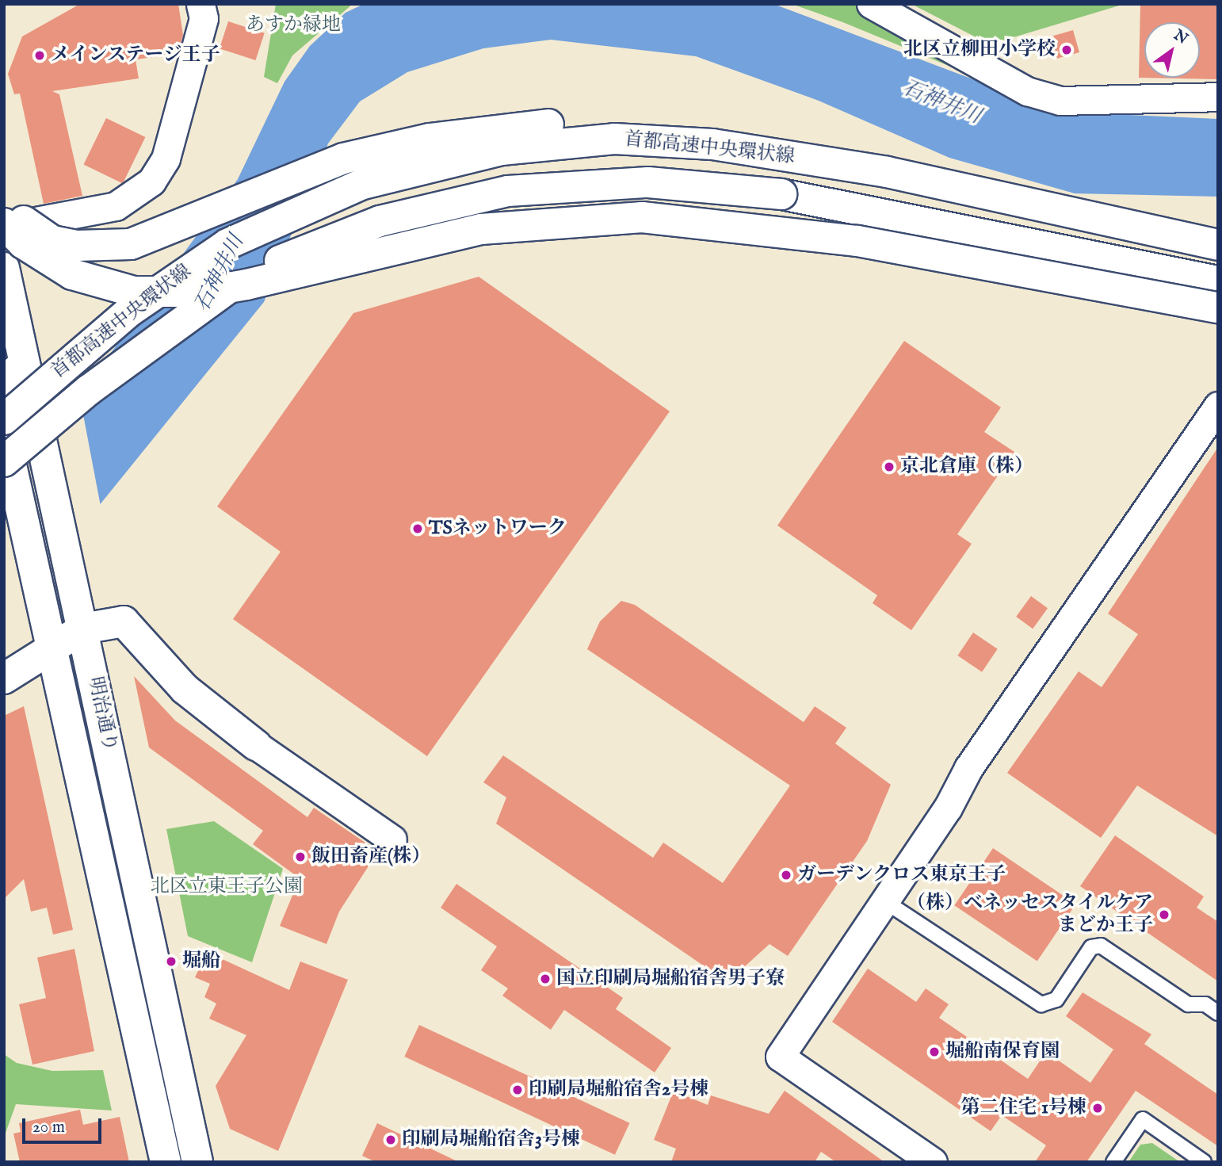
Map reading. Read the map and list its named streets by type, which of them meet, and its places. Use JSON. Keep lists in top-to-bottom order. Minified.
{"streets":{"main road":["首都高速中央環状線","明治通り"]},"crossings":[["首都高速中央環状線","明治通り"]],"water":["石神井川"],"parks":["あすか緑地","北区立東王子公園"],"places":["北区立柳田小学校","メインステージ王子","京北倉庫（株）","TSネットワーク","飯田畜産(株）","ガーデンクロス東京王子","（株）ベネッセスタイルケア まどか王子","堀船","国立印刷局堀船宿舎男子寮","堀船南保育園","印刷局堀船宿舎2号棟","第二住宅 1号棟","印刷局堀船宿舎3号棟"],"scale_bar":"20 m","north":"top right"}
